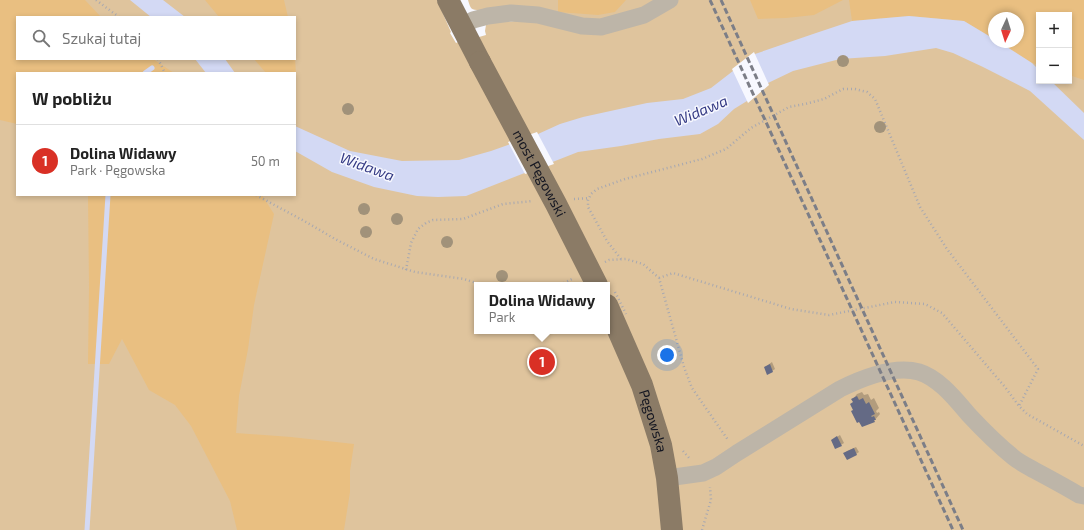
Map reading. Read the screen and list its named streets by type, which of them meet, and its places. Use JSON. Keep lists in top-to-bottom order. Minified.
{"streets":{"main road":["most Pęgowski","Pęgowska"]},"water":["Widawa"],"north":"bottom","page":{"map_buttons":["+","−"],"search":"Szukaj tutaj","heading":"W pobliżu","list":[{"mark":"1","name":"Dolina Widawy","note":"Park · Pęgowska","value":"50 m"}],"popup":["Dolina Widawy","Park"],"pins":"1"}}
